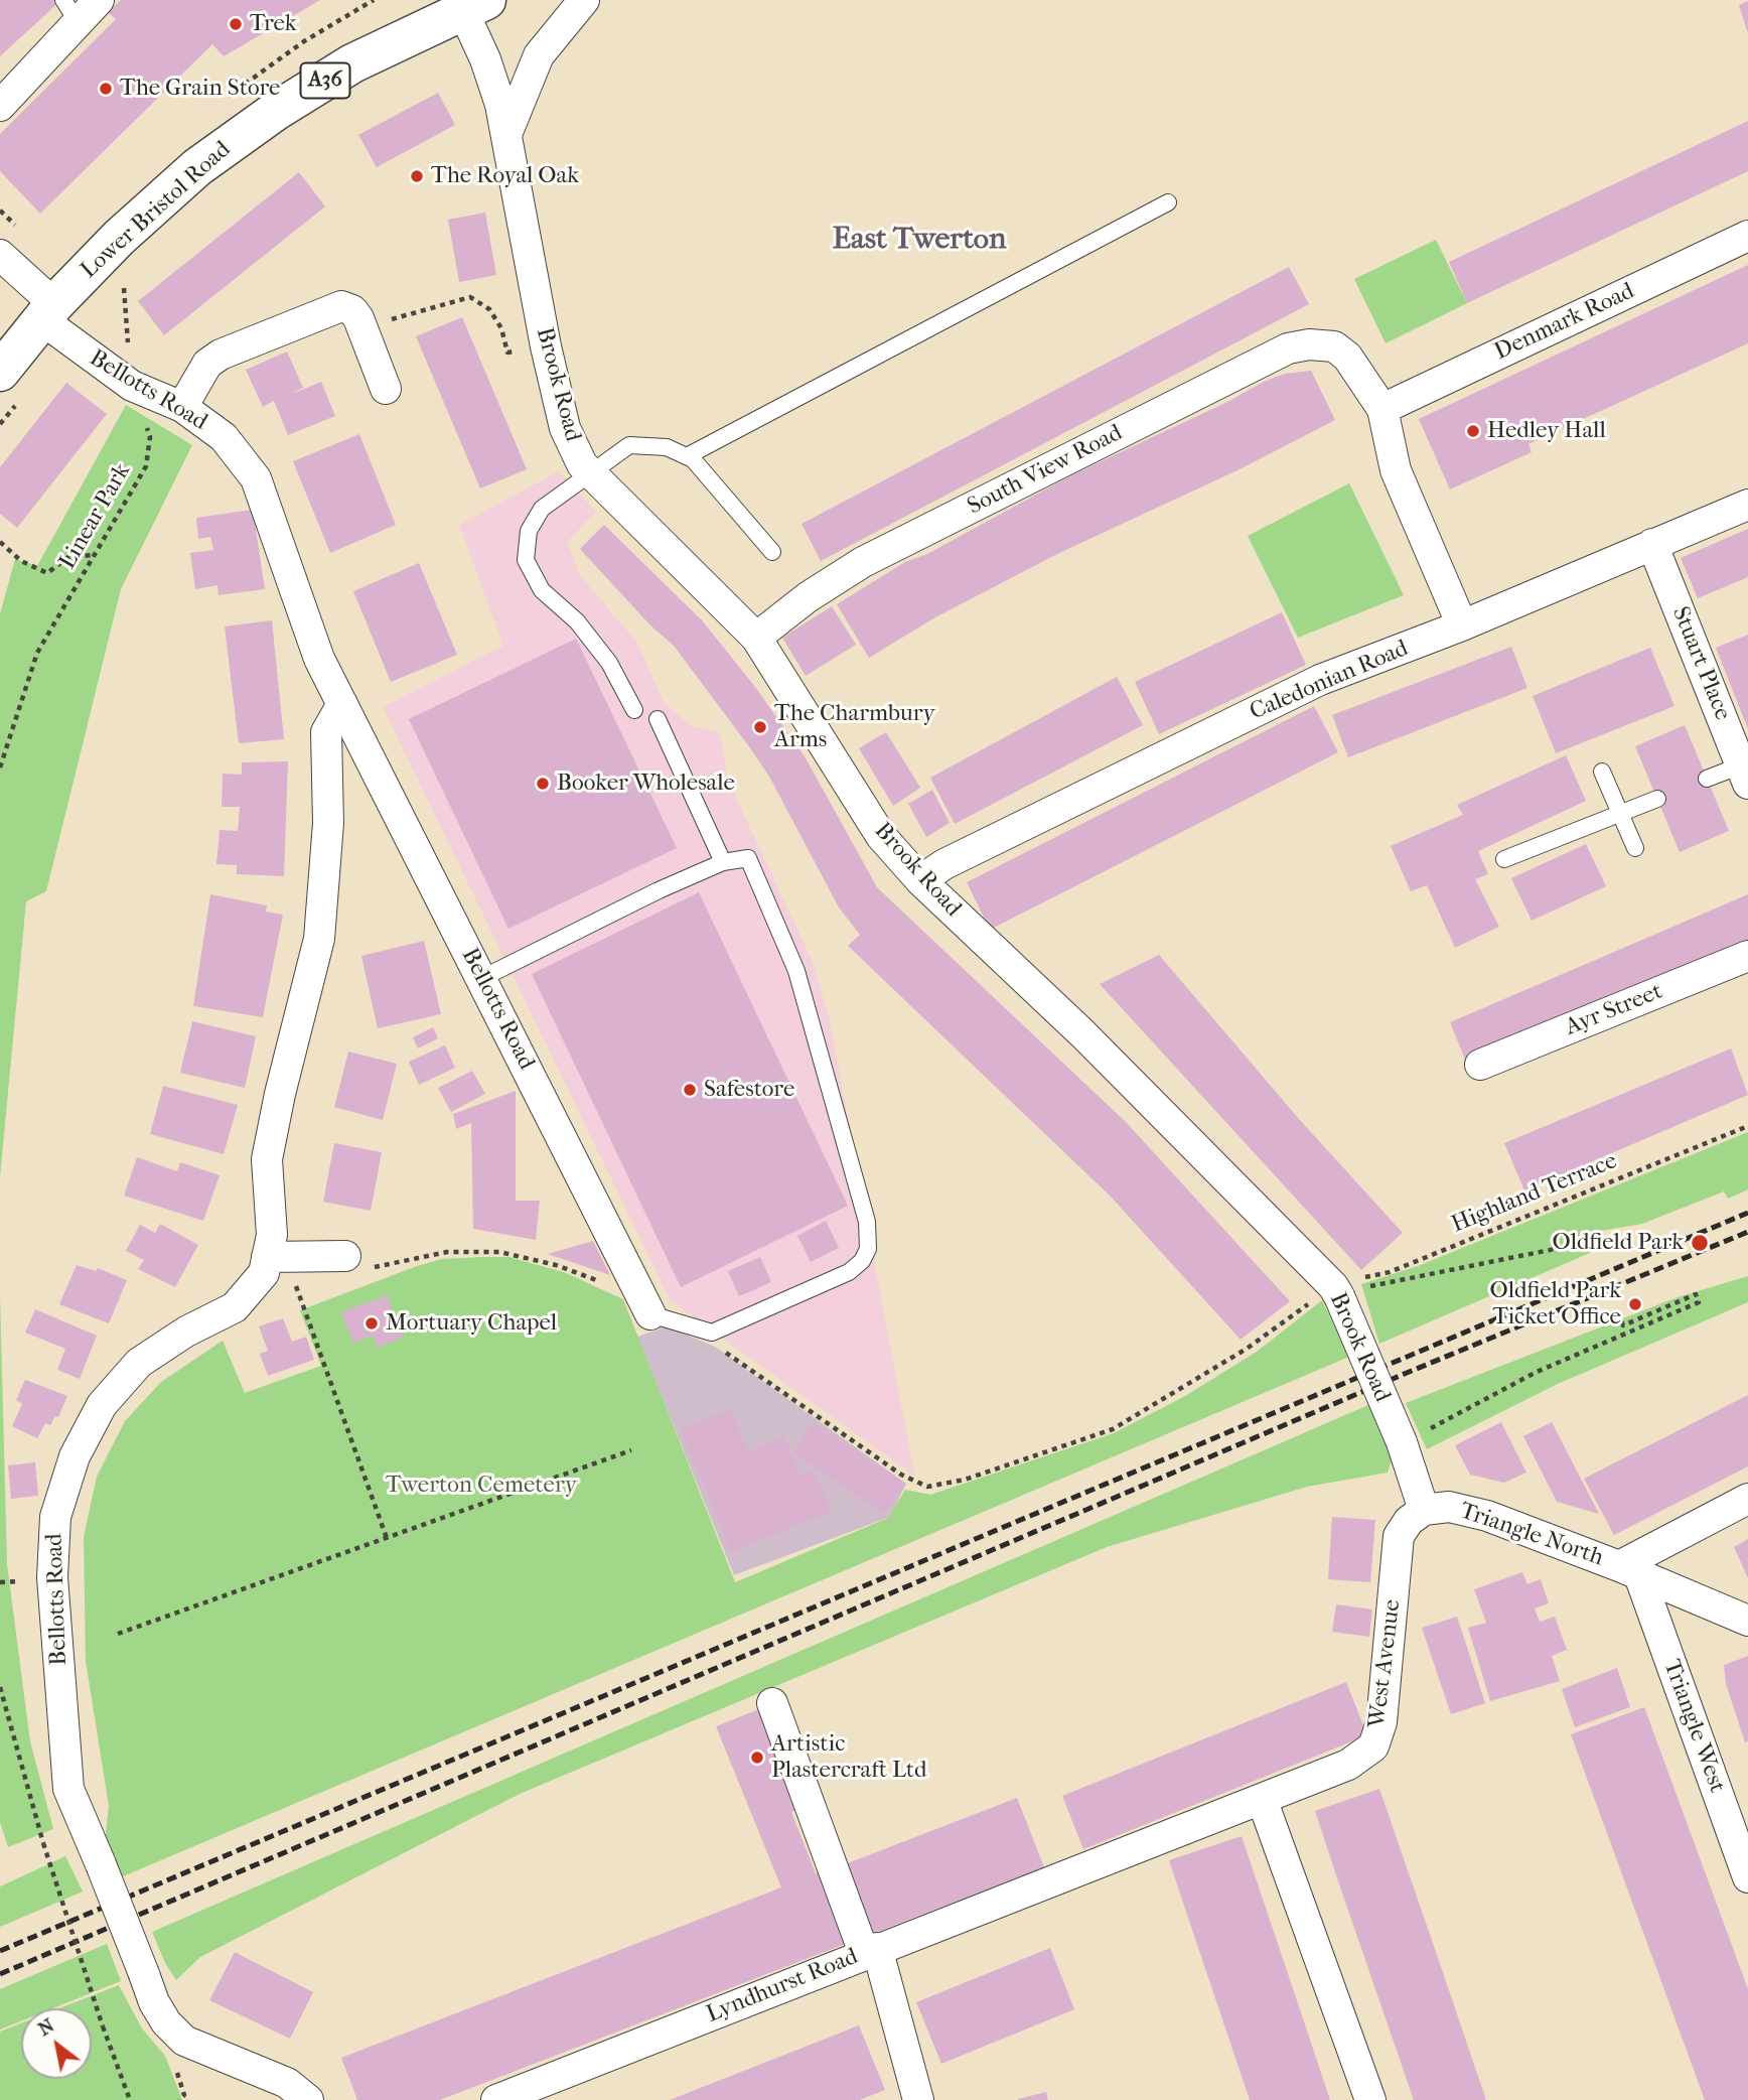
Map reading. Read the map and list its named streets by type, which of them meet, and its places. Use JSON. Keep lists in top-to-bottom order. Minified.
{"streets":{"highway":["A36","Lower Bristol Road"],"street":["Denmark Road","Brook Road","Bellotts Road","South View Road","Stuart Place","Caledonian Road","Ayr Street","Triangle North","West Avenue","Triangle West","Lyndhurst Road"],"path":["Linear Park","Highland Terrace"]},"crossings":[["Lower Bristol Road","Brook Road"],["Lower Bristol Road","Bellotts Road"],["Lower Bristol Road","Linear Park"],["Denmark Road","South View Road"],["Brook Road","South View Road"],["Brook Road","Caledonian Road"],["Brook Road","Highland Terrace"],["Brook Road","Triangle North"],["Brook Road","West Avenue"],["Bellotts Road","Linear Park"],["Stuart Place","Caledonian Road"],["Triangle North","West Avenue"],["Triangle North","Triangle West"],["West Avenue","Lyndhurst Road"]],"districts":["East Twerton"],"parks":["Twerton Cemetery"],"places":["Trek","The Grain Store","The Royal Oak","Hedley Hall","The Charmbury Arms","Booker Wholesale","Safestore","Oldfield Park","Oldfield Park Ticket Office","Mortuary Chapel","Artistic Plastercraft Ltd"],"north":"top left"}
